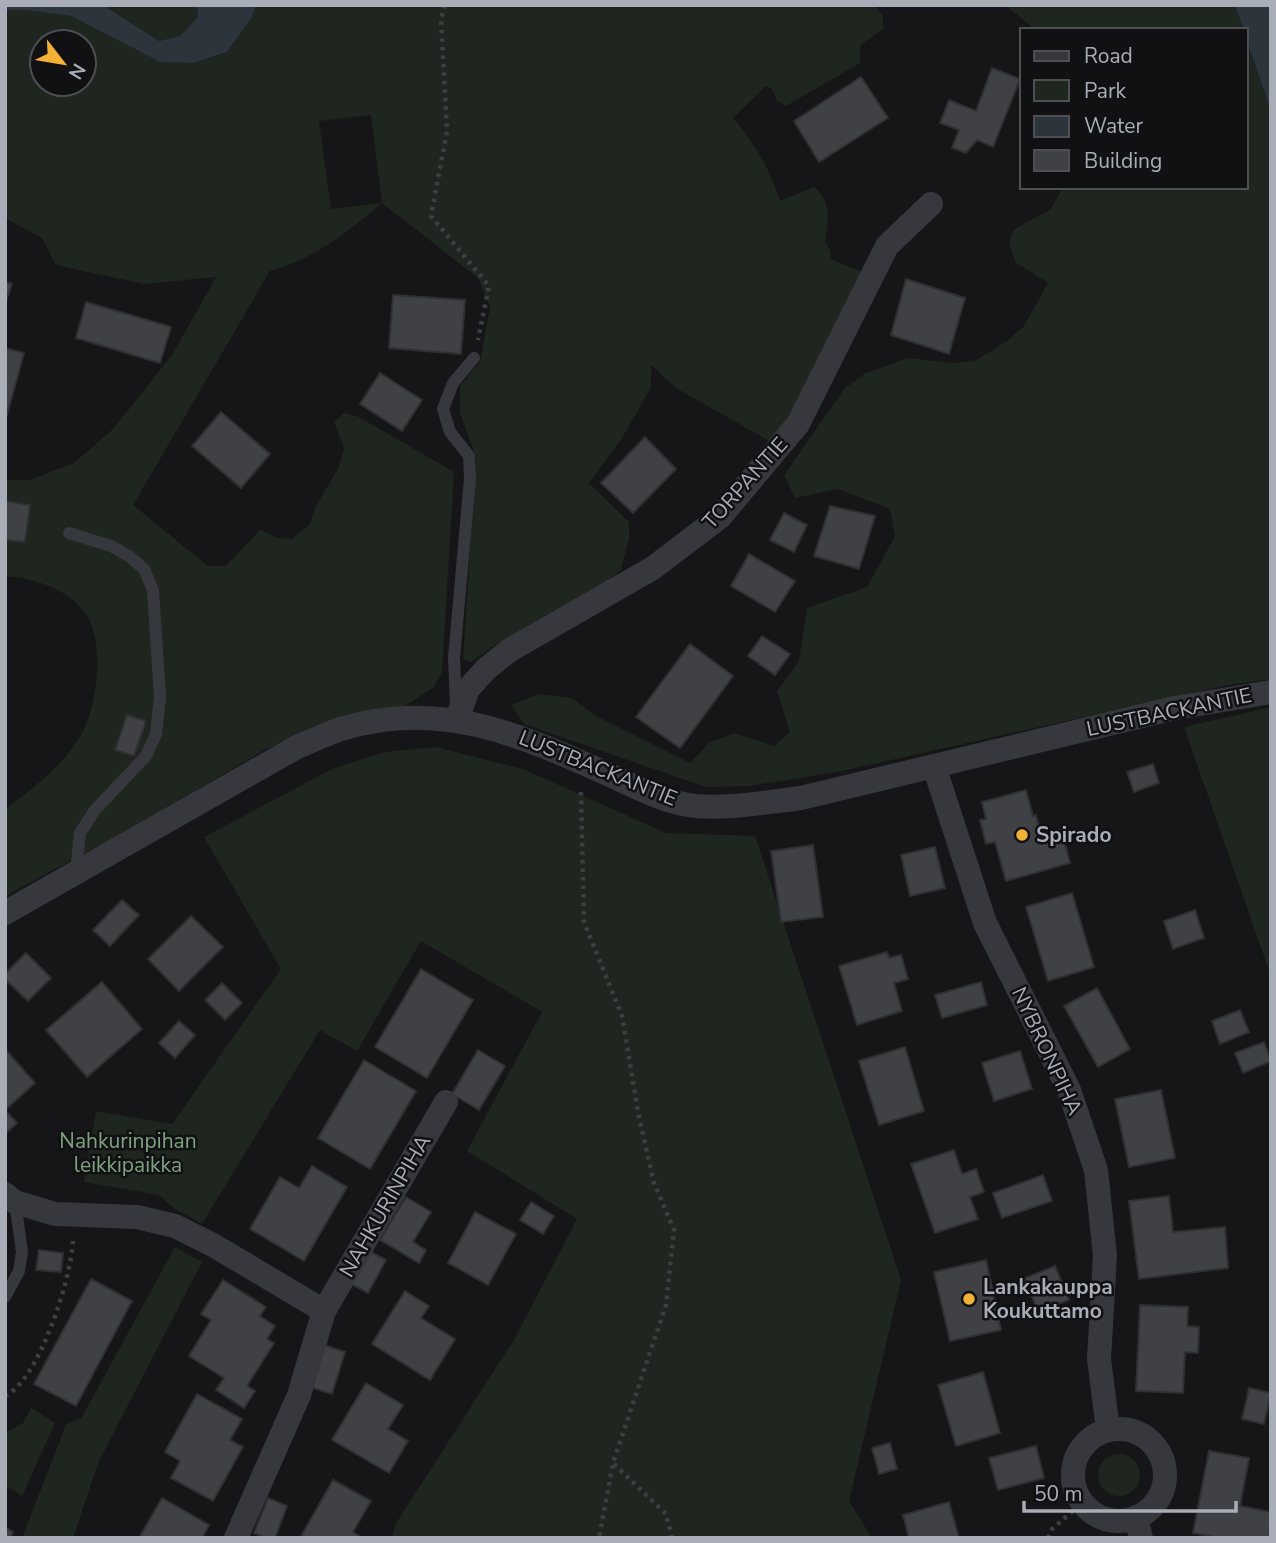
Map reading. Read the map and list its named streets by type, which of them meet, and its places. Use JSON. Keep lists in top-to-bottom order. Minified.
{"streets":{"street":["TORPANTIE","LUSTBACKANTIE","NYBRONPIHA","NAHKURINPIHA"]},"crossings":[["TORPANTIE","LUSTBACKANTIE"],["LUSTBACKANTIE","NYBRONPIHA"]],"parks":["Nahkurinpihan leikkipaikka"],"places":["Spirado","Lankakauppa Koukuttamo"],"legend":["Road","Park","Water","Building"],"scale_bar":"50 m","north":"bottom right"}
